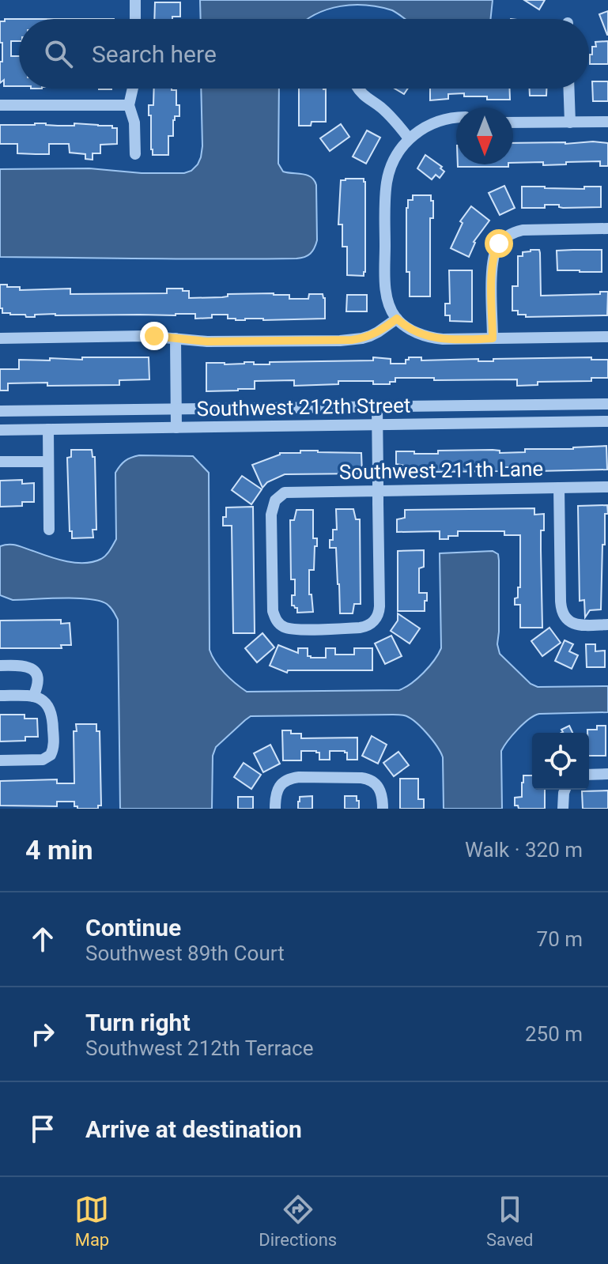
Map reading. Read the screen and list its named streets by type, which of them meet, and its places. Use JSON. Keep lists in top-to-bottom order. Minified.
{"streets":{"street":["Southwest 212th Street","Southwest 211th Lane"]},"north":"bottom","page":{"search":"Search here","heading":["4 min","Walk · 320 m"],"list":[["Continue","Southwest 89th Court","70 m"],["Turn right","Southwest 212th Terrace","250 m"],"Arrive at destination"],"nav":["Map","Directions","Saved"]}}
